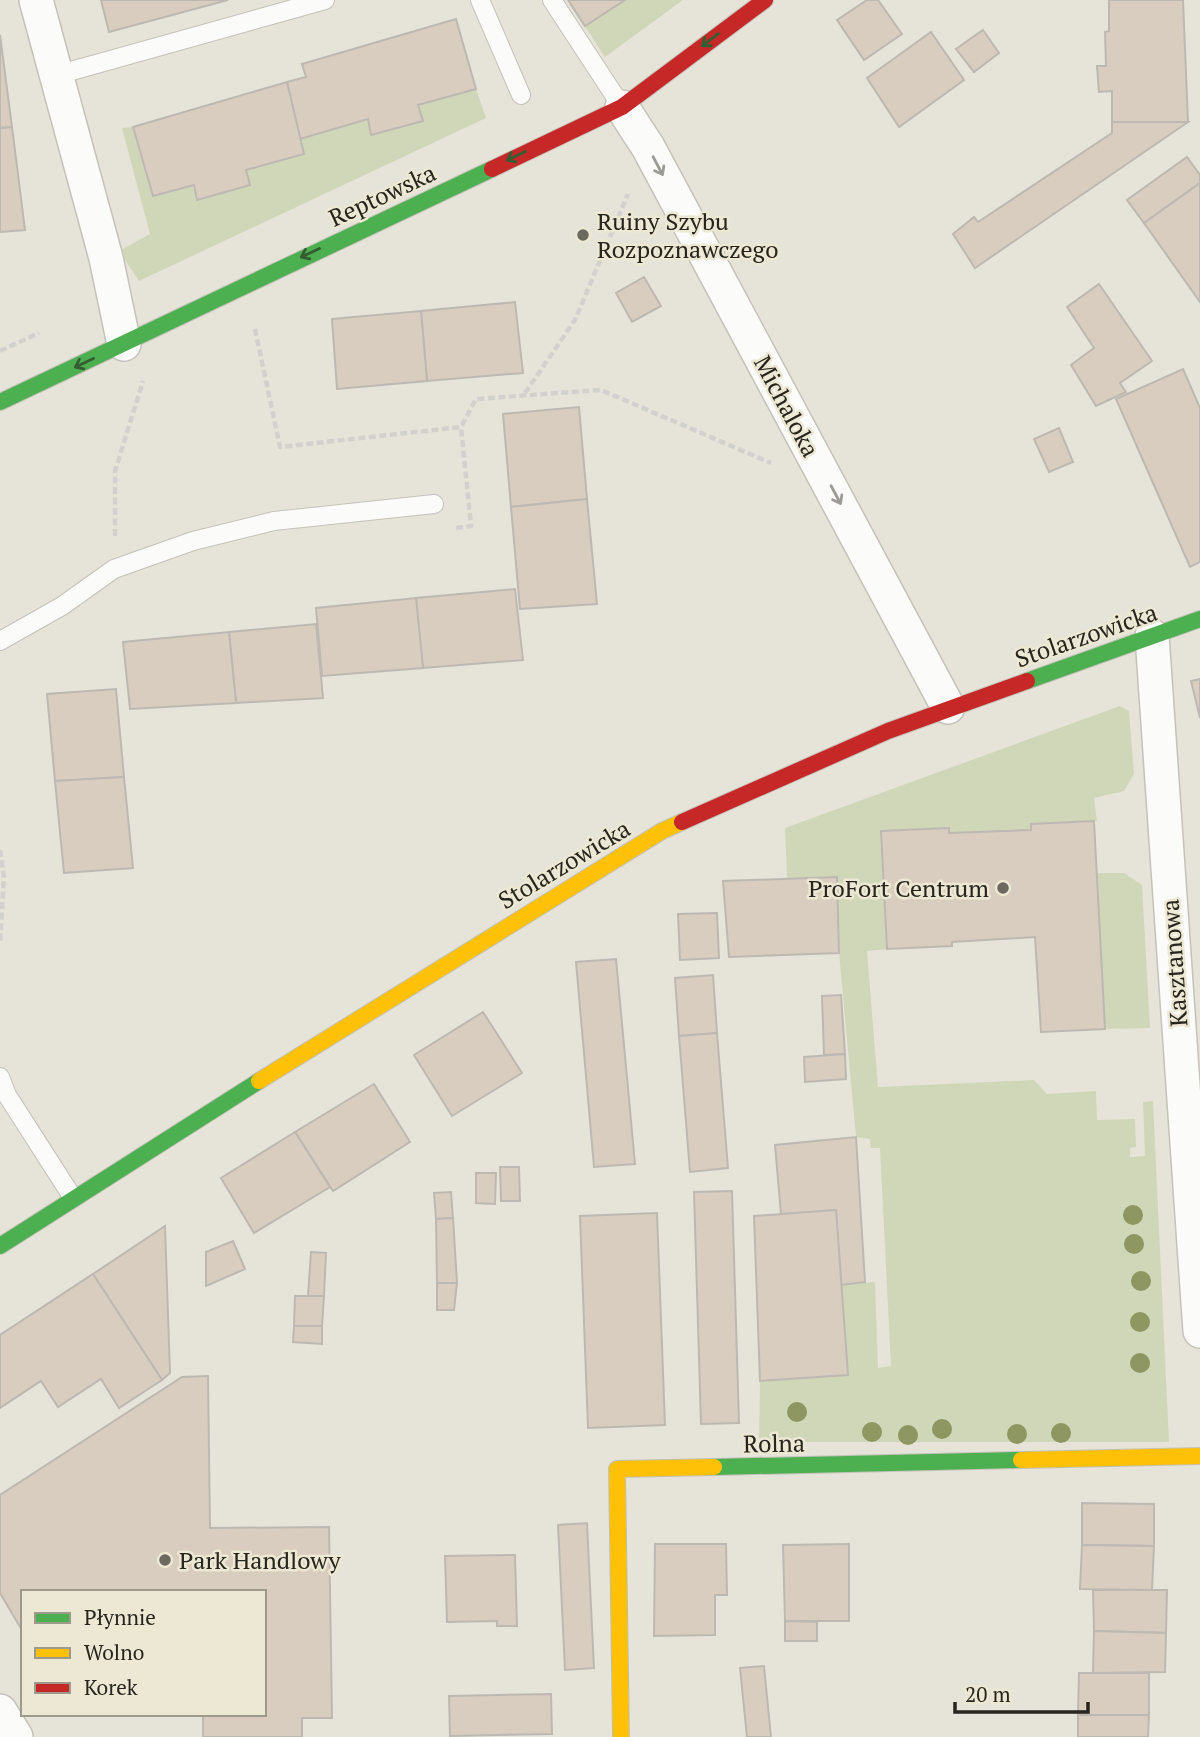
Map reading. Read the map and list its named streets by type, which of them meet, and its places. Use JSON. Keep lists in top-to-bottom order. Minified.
{"streets":{"street":["Reptowska","Michaloka","Stolarzowicka","Kasztanowa","Rolna"]},"crossings":[["Reptowska","Michaloka"],["Michaloka","Stolarzowicka"],["Stolarzowicka","Kasztanowa"]],"one_way":["Reptowska","Michaloka"],"places":["Ruiny Szybu Rozpoznawczego","ProFort Centrum","Park Handlowy"],"legend":["Płynnie","Wolno","Korek"],"scale_bar":"20 m"}
